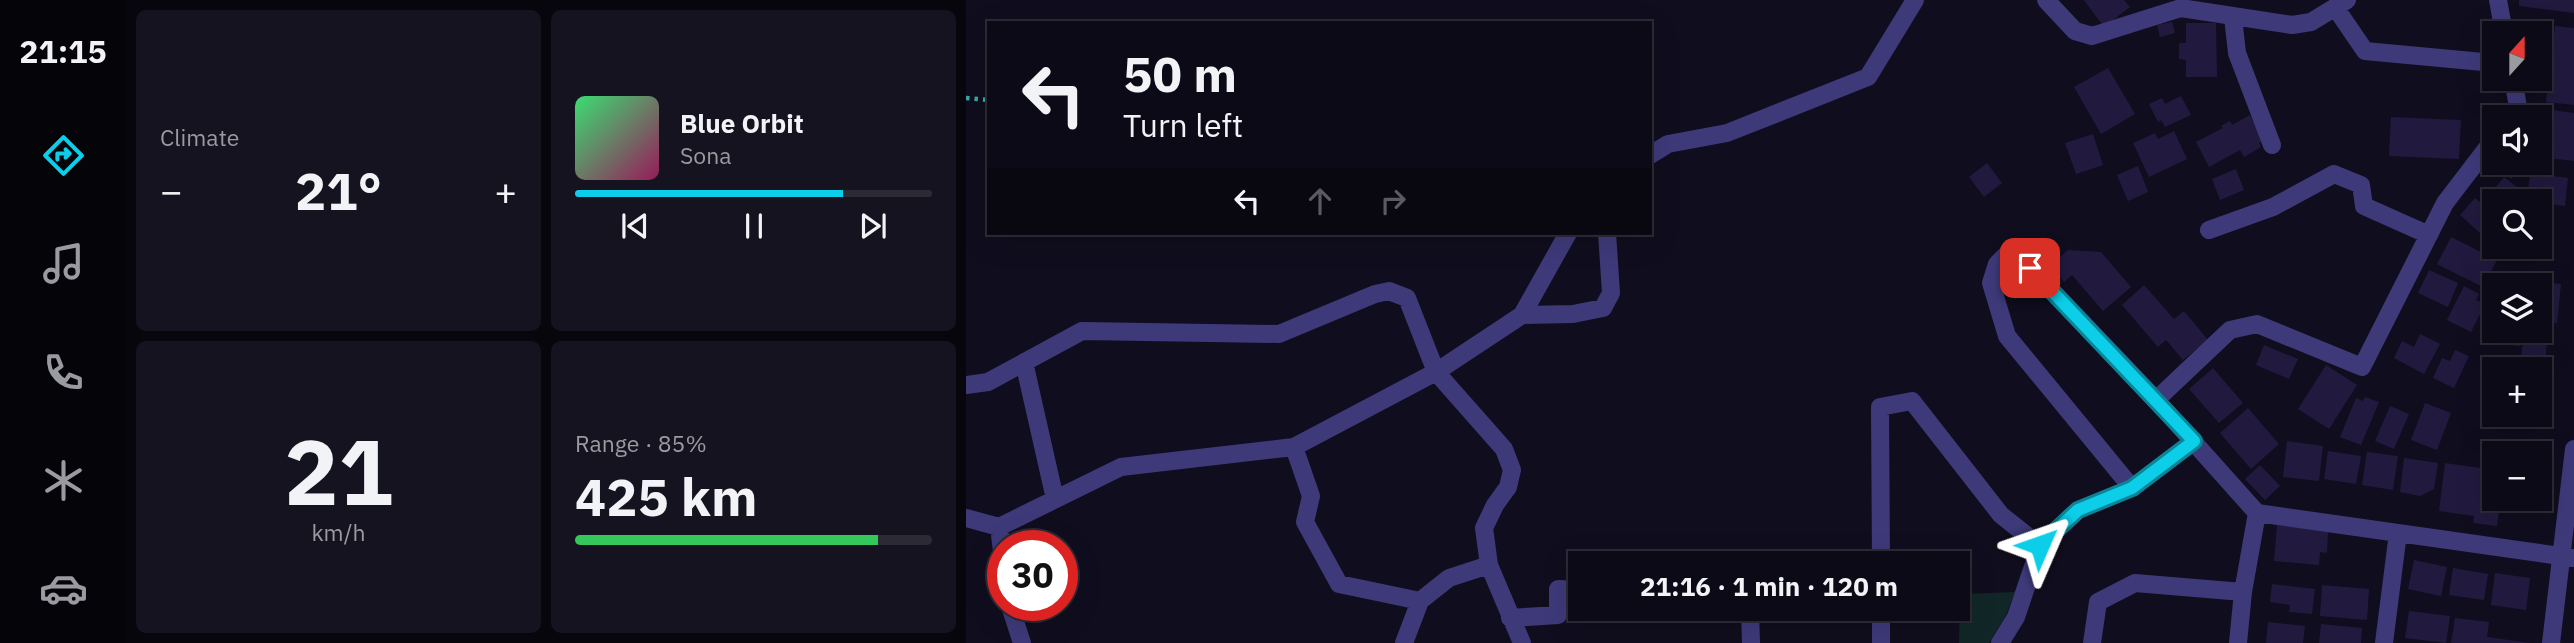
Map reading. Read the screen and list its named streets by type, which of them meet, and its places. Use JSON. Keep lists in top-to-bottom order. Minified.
{"north":"top","page":{"tabs":"21:15","tile":["Climate",["21","km/h"],["Range · 85%","425 km"]],"map_buttons":["+","−"],"turn":["50 m","Turn left"],"song":["Blue Orbit","Sona"],"heat":["−","21°","+"],"limit":"30","trip":"21:16 · 1 min · 120 m"}}
